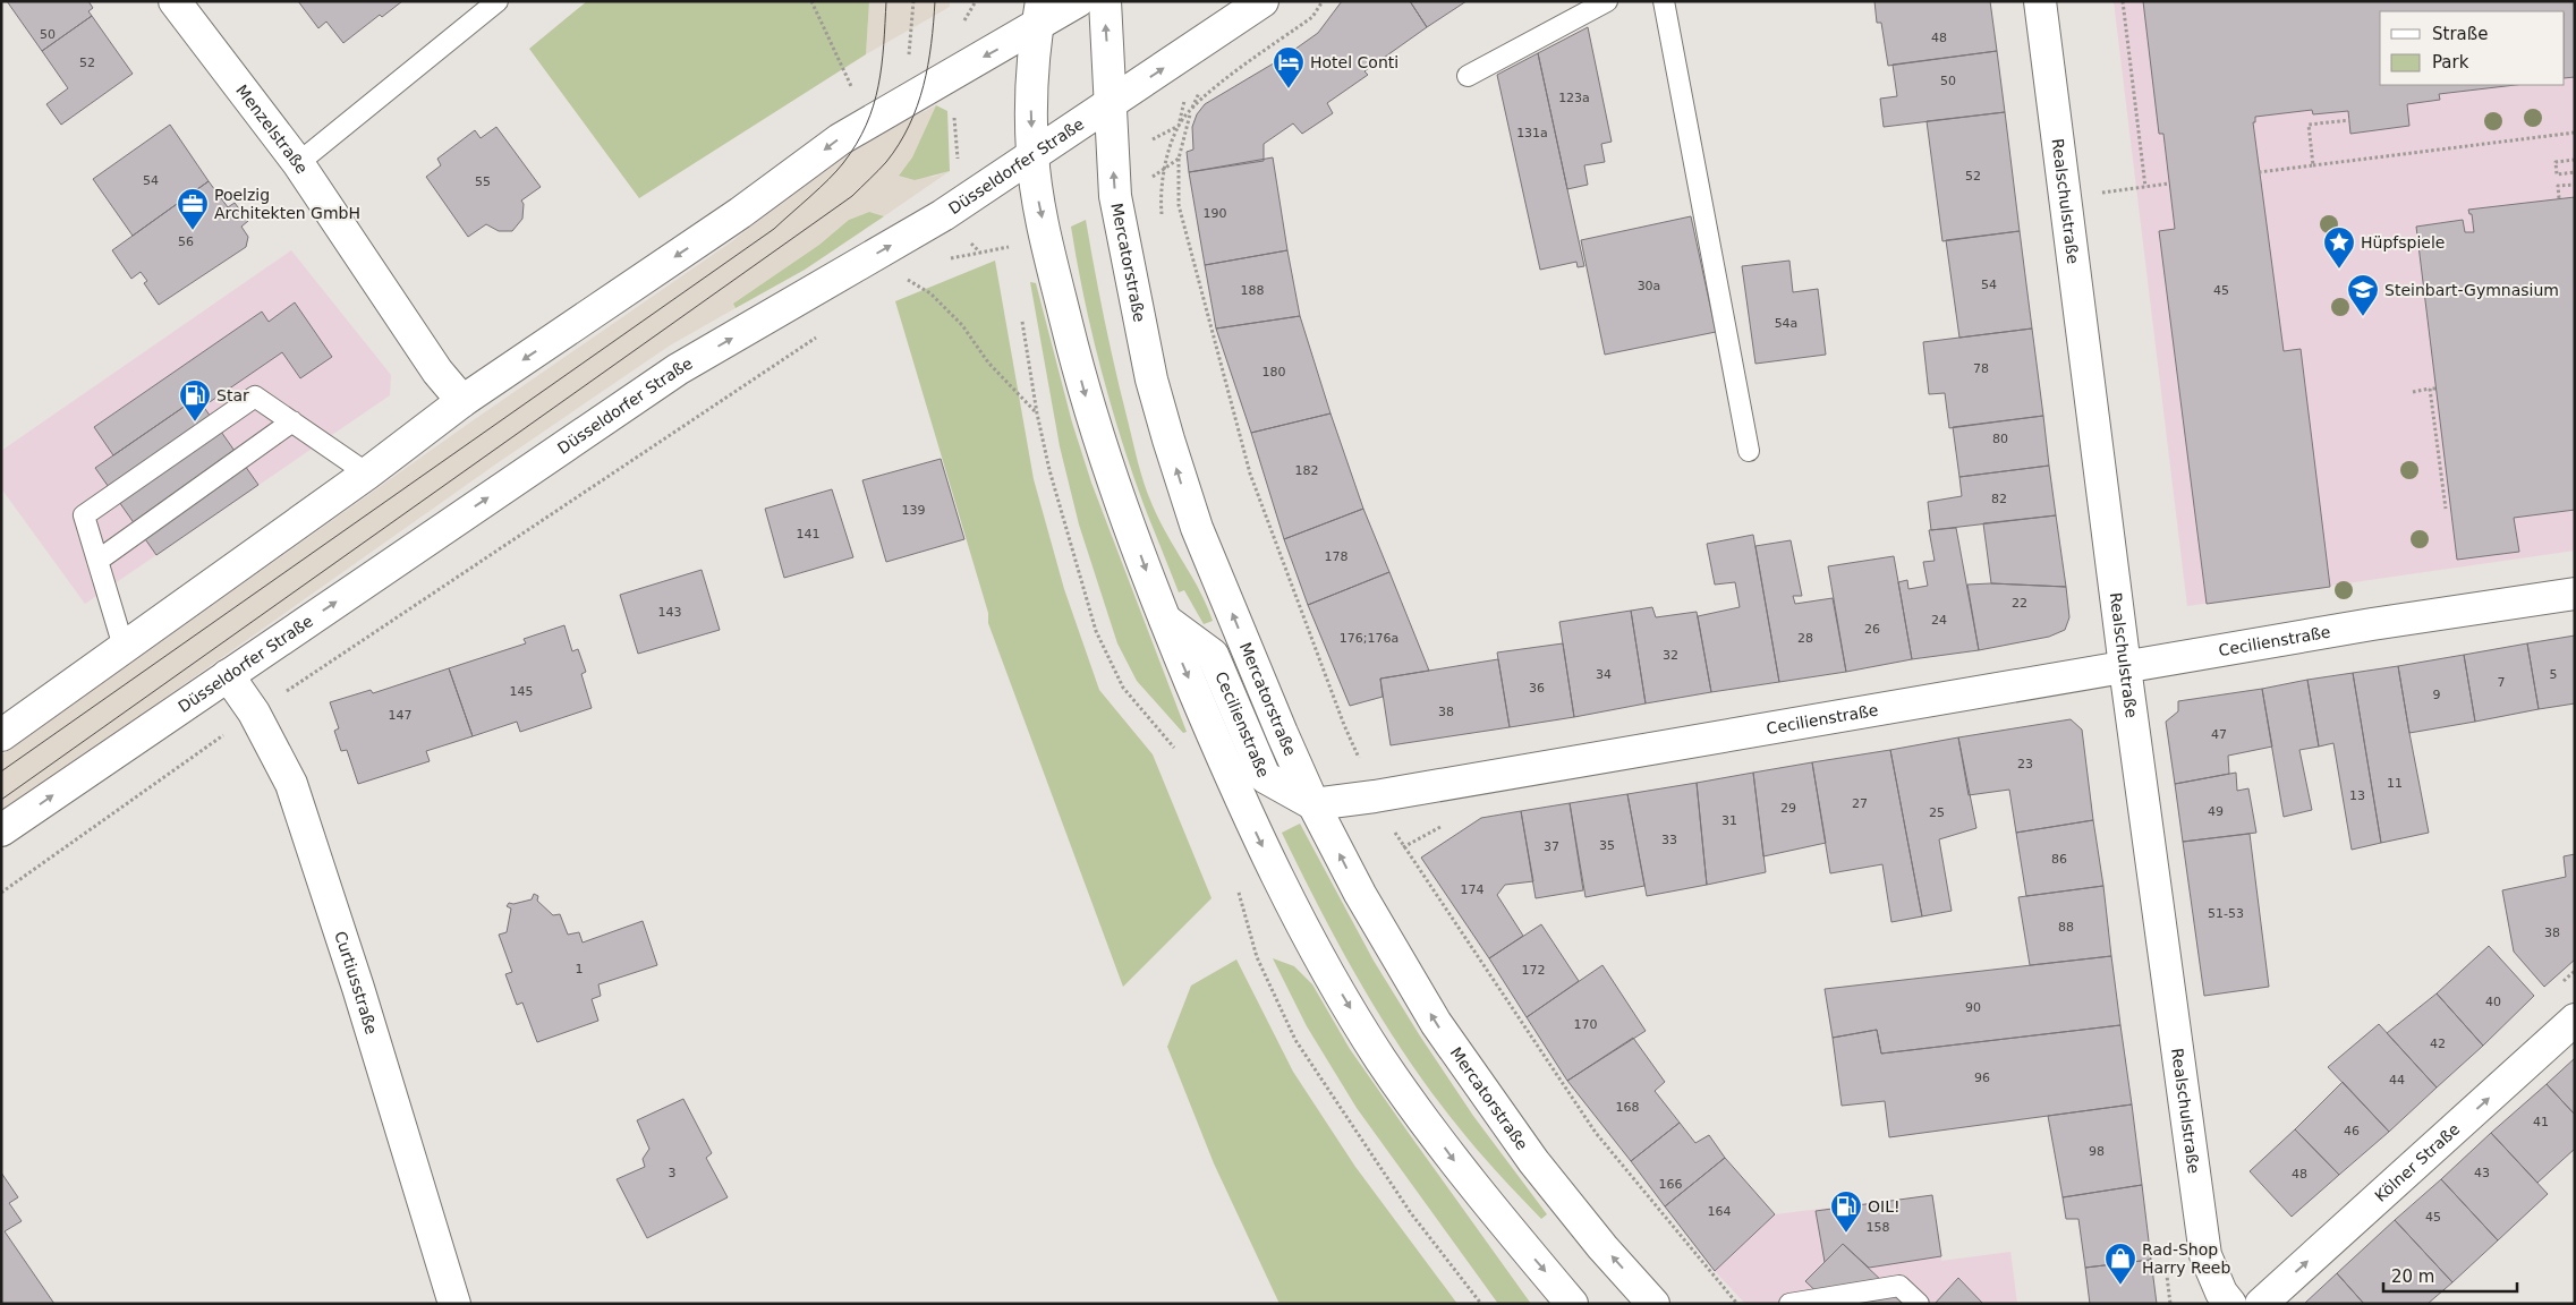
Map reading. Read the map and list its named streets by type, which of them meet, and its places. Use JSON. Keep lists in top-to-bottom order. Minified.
{"streets":{"main road":["Menzelstraße","Düsseldorfer Straße","Realschulstraße","Mercatorstraße","Cecilienstraße","Curtiusstraße","Kölner Straße"]},"crossings":[["Düsseldorfer Straße","Mercatorstraße"],["Düsseldorfer Straße","Curtiusstraße"],["Realschulstraße","Cecilienstraße"],["Mercatorstraße","Cecilienstraße"]],"one_way":["Kölner Straße"],"places":{"hotel":["Hotel Conti"],"office":["Poelzig Architekten GmbH"],"place":["Hüpfspiele"],"school or university":["Steinbart-Gymnasium"],"fuel station":["Star","OIL!"],"shop":["Rad-Shop Harry Reeb"]},"house_numbers":["50","48","52","50","123a","131a","52","54","55","190","56","54","30a","188","45","54a","78","180","80","182","82","139","141","178","22","143","24","26","176;176a","28","32","34","5","7","36","145","9","38","147","47","23","11","13","27","29","49","25","31","33","35","37","86","174","51-53","88","38","1","172","40","90","170","42","96","44","168","41","46","98","3","43","48","166","164","45","158"],"legend":["Straße","Park"],"scale_bar":"20 m"}
